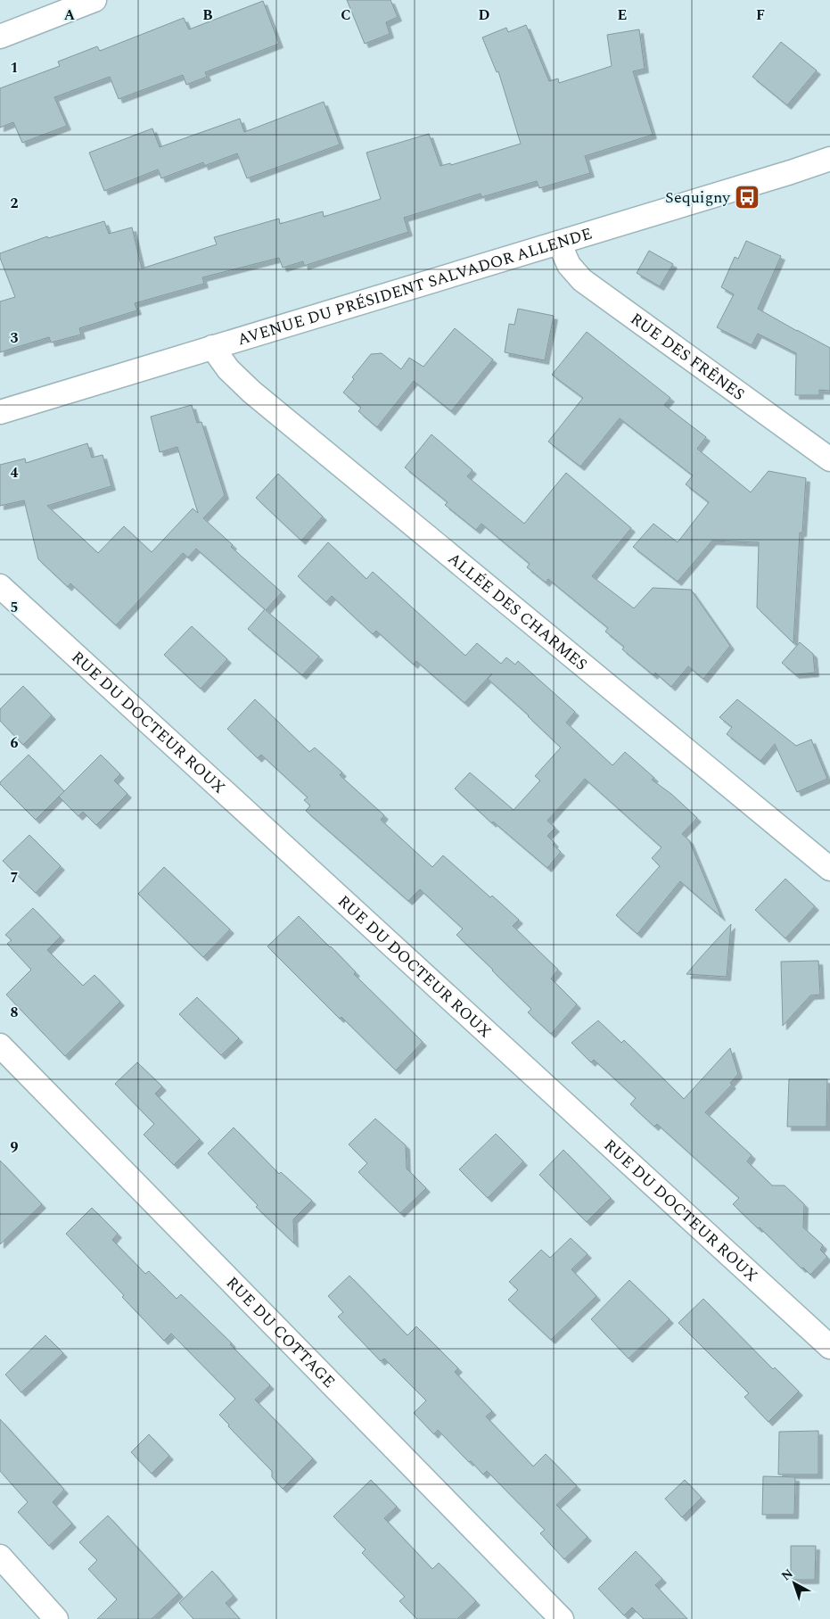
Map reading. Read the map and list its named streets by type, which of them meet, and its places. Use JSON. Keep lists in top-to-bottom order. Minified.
{"streets":{"street":["AVENUE DU PRÉSIDENT SALVADOR ALLENDE","RUE DES FRÊNES","ALLÉE DES CHARMES","RUE DU DOCTEUR ROUX","RUE DU COTTAGE"]},"crossings":[["AVENUE DU PRÉSIDENT SALVADOR ALLENDE","RUE DES FRÊNES"],["AVENUE DU PRÉSIDENT SALVADOR ALLENDE","ALLÉE DES CHARMES"]],"places":{"bus stop":["Sequigny"]},"north":"top left","grid":{"columns":["A","B","C","D","E","F"],"rows":["1","2","3","4","5","6","7","8","9"]}}
